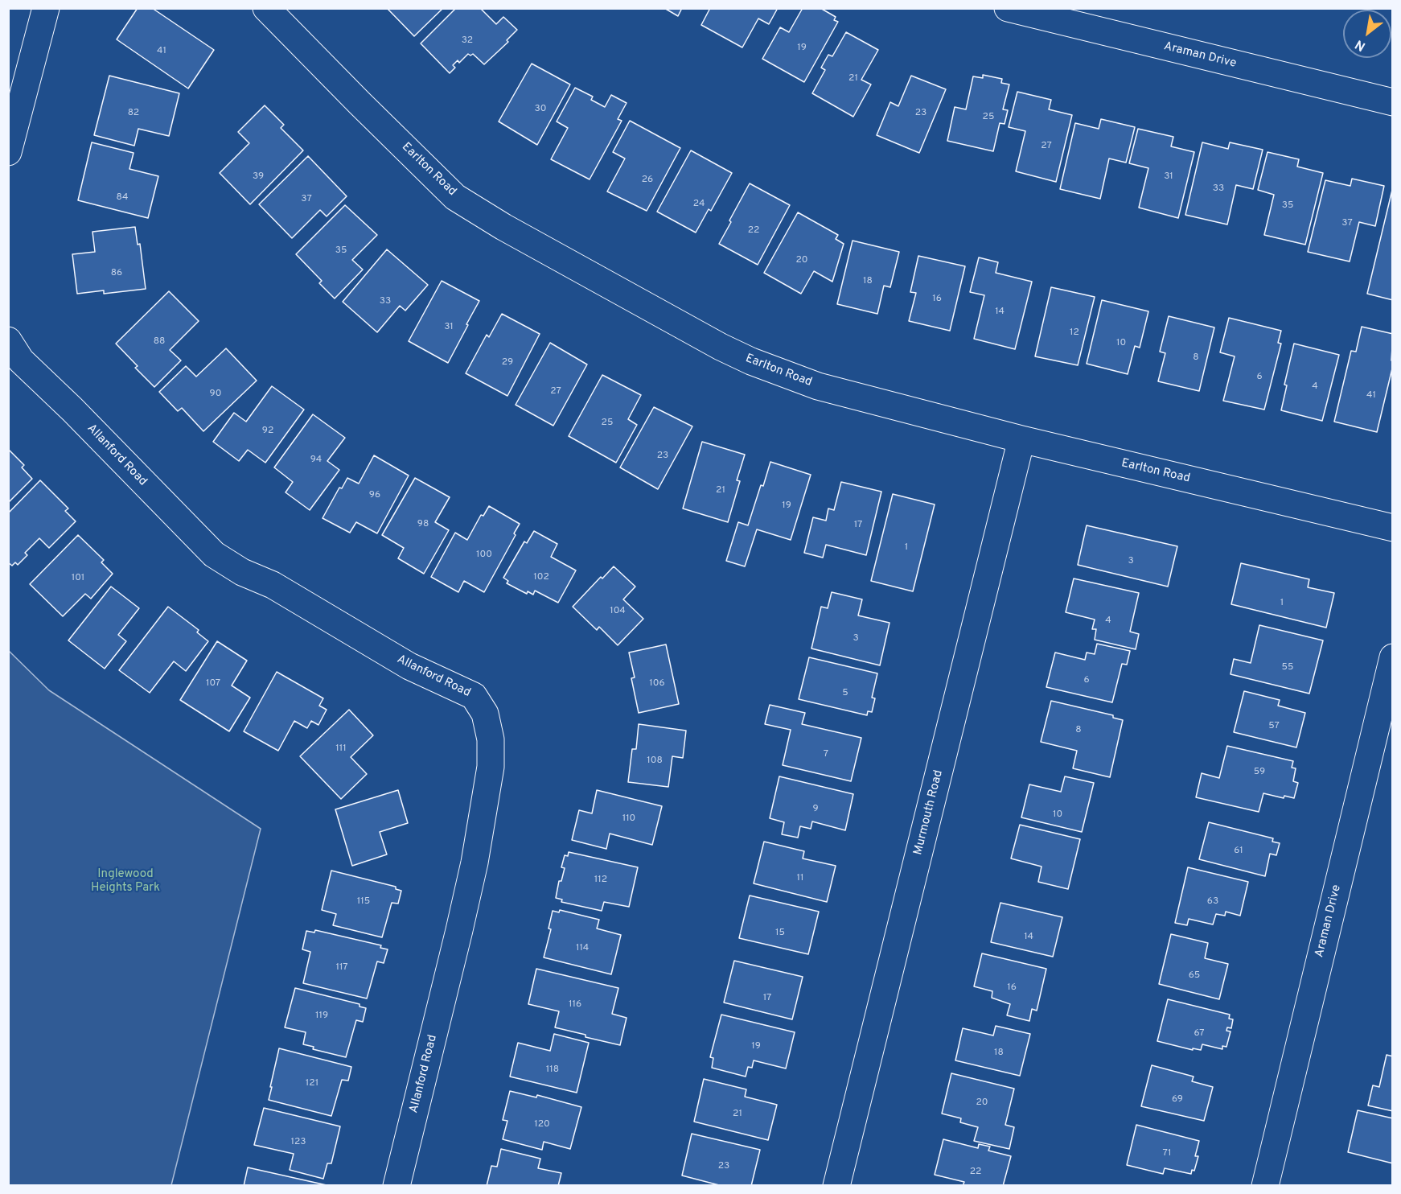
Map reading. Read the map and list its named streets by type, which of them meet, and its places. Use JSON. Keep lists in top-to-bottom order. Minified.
{"streets":{"street":["Araman Drive","Earlton Road","Allanford Road","Murmouth Road"]},"crossings":[["Earlton Road","Murmouth Road"]],"parks":["Inglewood Heights Park"],"house_numbers":["32","19","41","21","30","82","23","25","27","39","31","26","33","84","37","24","35","37","22","35","20","86","18","16","33","14","31","12","88","10","8","29","6","4","27","90","41","25","92","23","94","21","96","19","98","17","1","100","3","102","101","1","104","4","3","55","6","107","106","5","57","8","111","7","108","59","9","10","110","61","11","112","115","63","15","14","114","117","65","16","17","116","119","67","19","18","118","121","69","20","21","120","123","71","23","22"],"north":"bottom left"}
